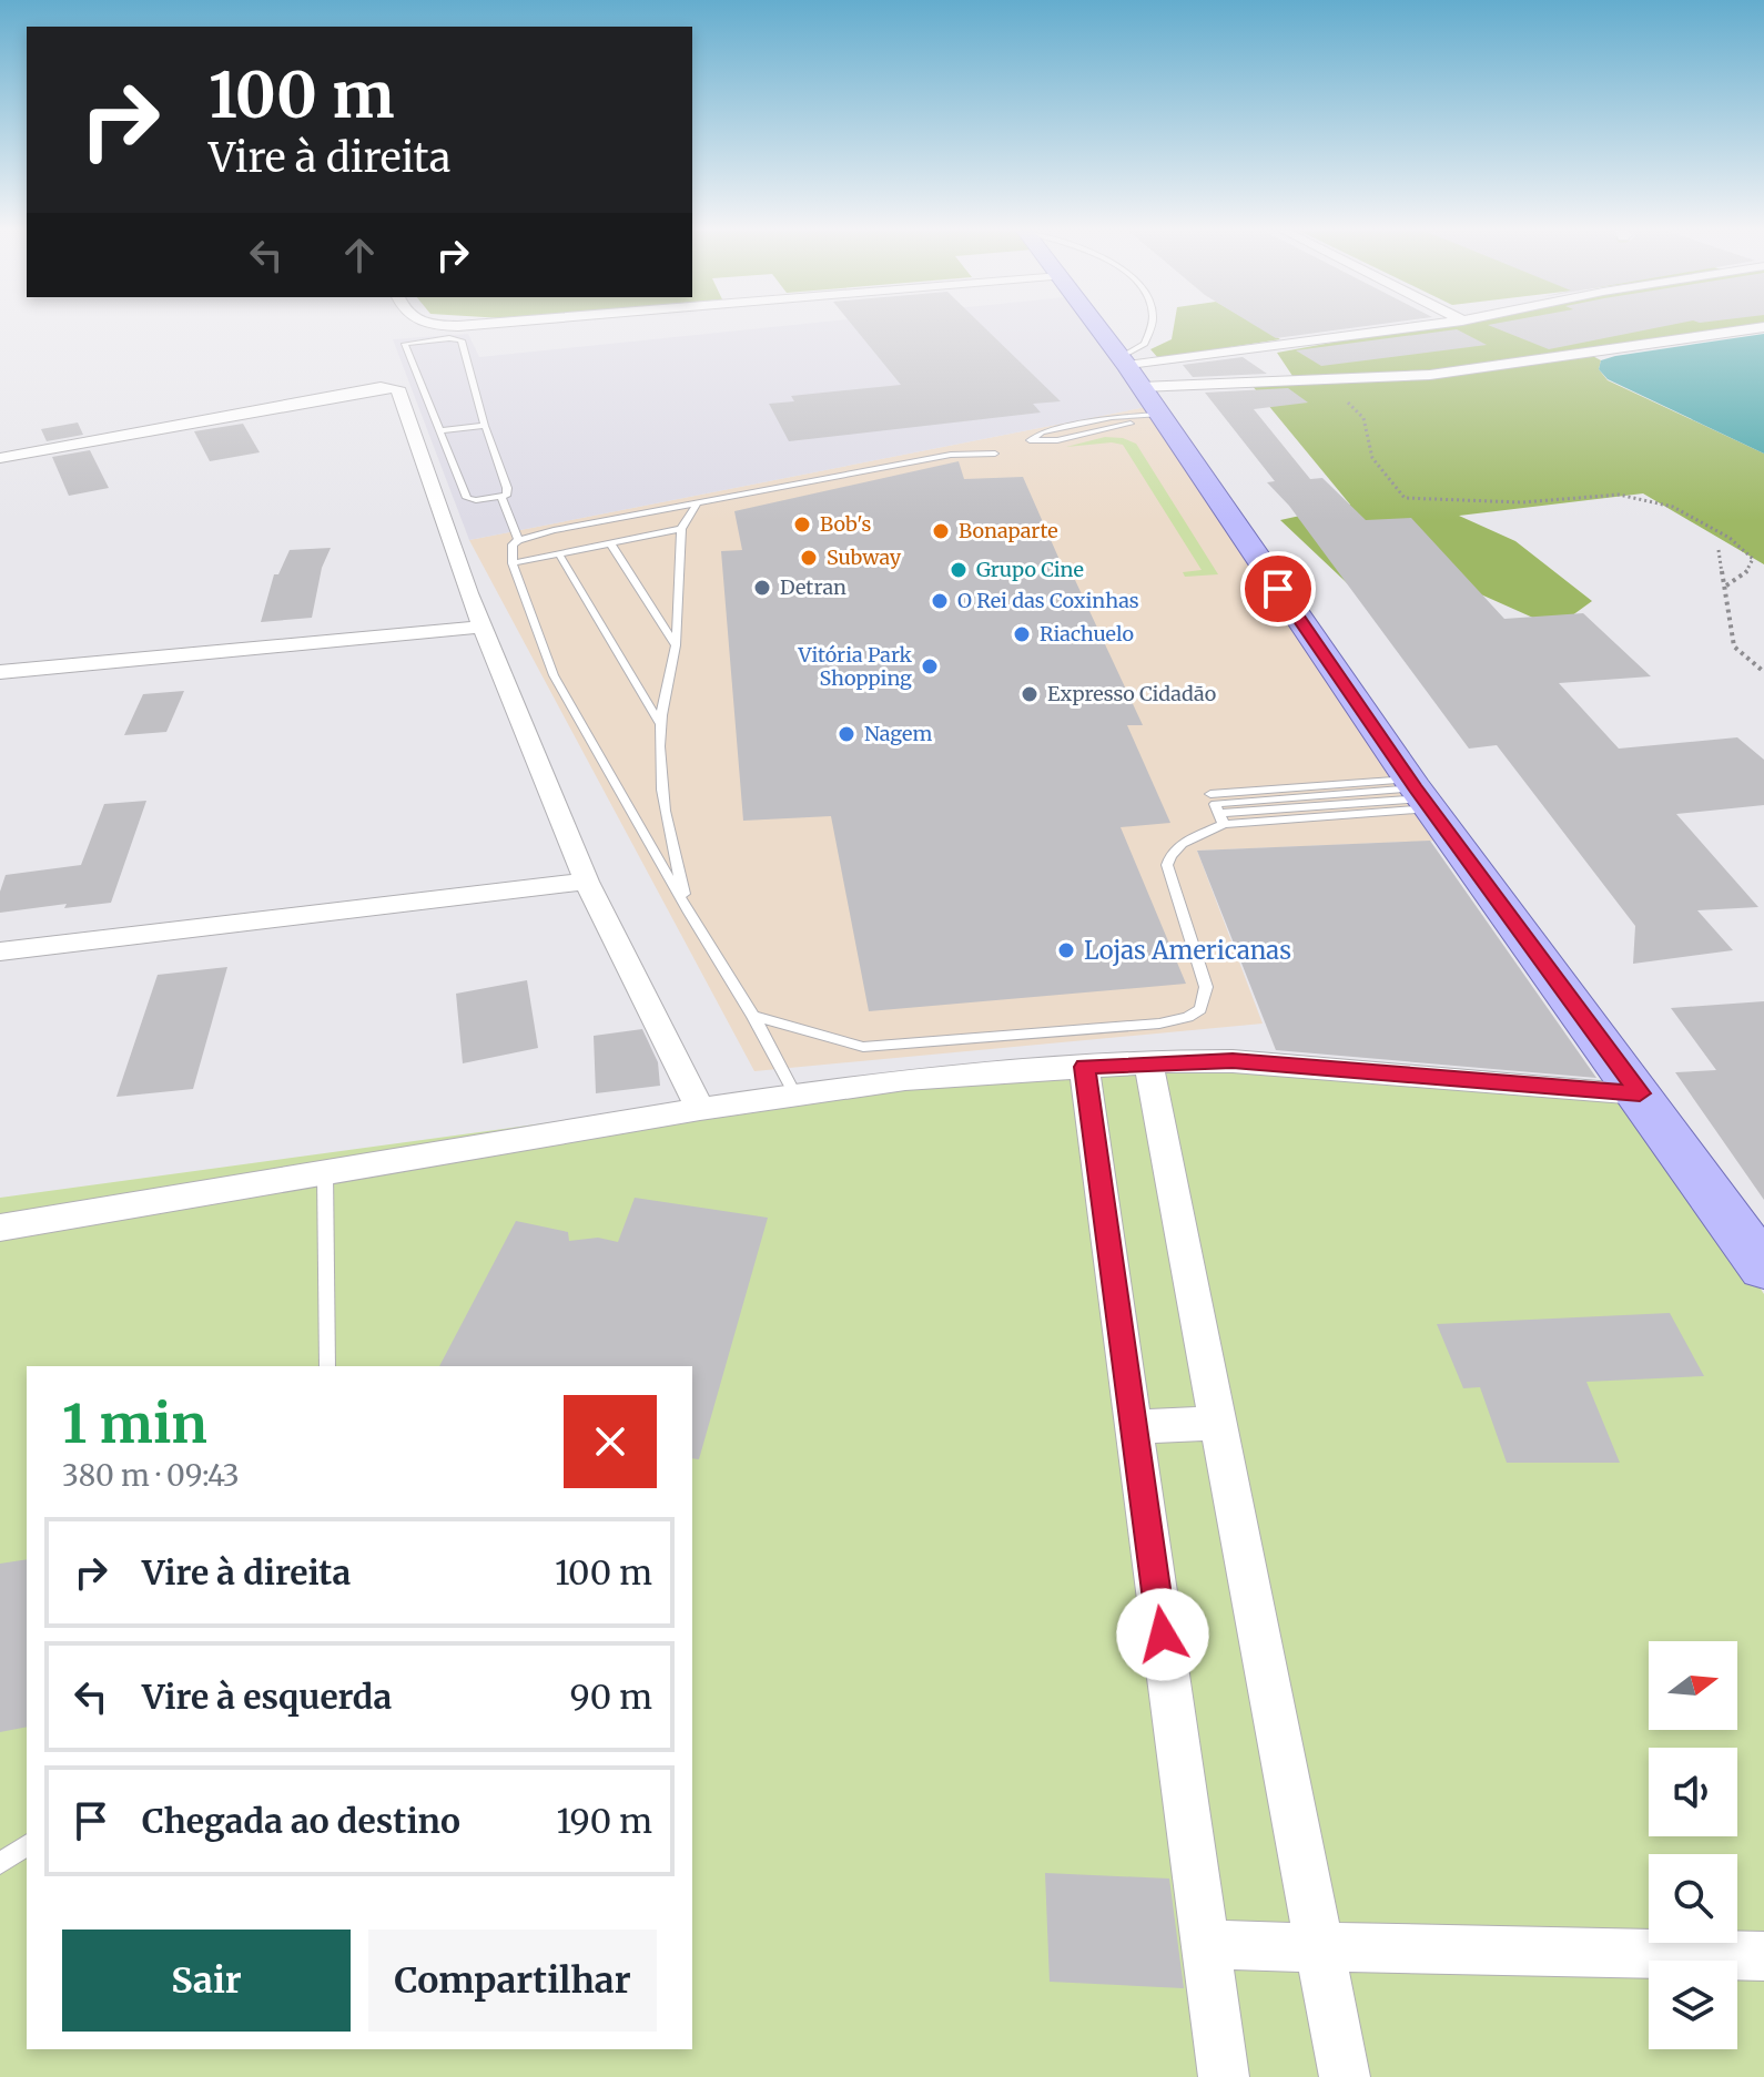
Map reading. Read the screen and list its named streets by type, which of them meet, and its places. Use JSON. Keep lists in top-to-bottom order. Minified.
{"places":["Bob's","Bonaparte","Subway","Grupo Cine","Detran","O Rei das Coxinhas","Riachuelo","Vitória Park Shopping","Expresso Cidadão","Nagem","Lojas Americanas"],"north":"right","page":{"turn":["100 m","Vire à direita"],"heading":["1 min","380 m · 09:43"],"list":[{"name":"Vire à direita","value":"100 m"},{"name":"Vire à esquerda","value":"90 m"},{"name":"Chegada ao destino","value":"190 m"}],"buttons":["Sair","Compartilhar"]}}
